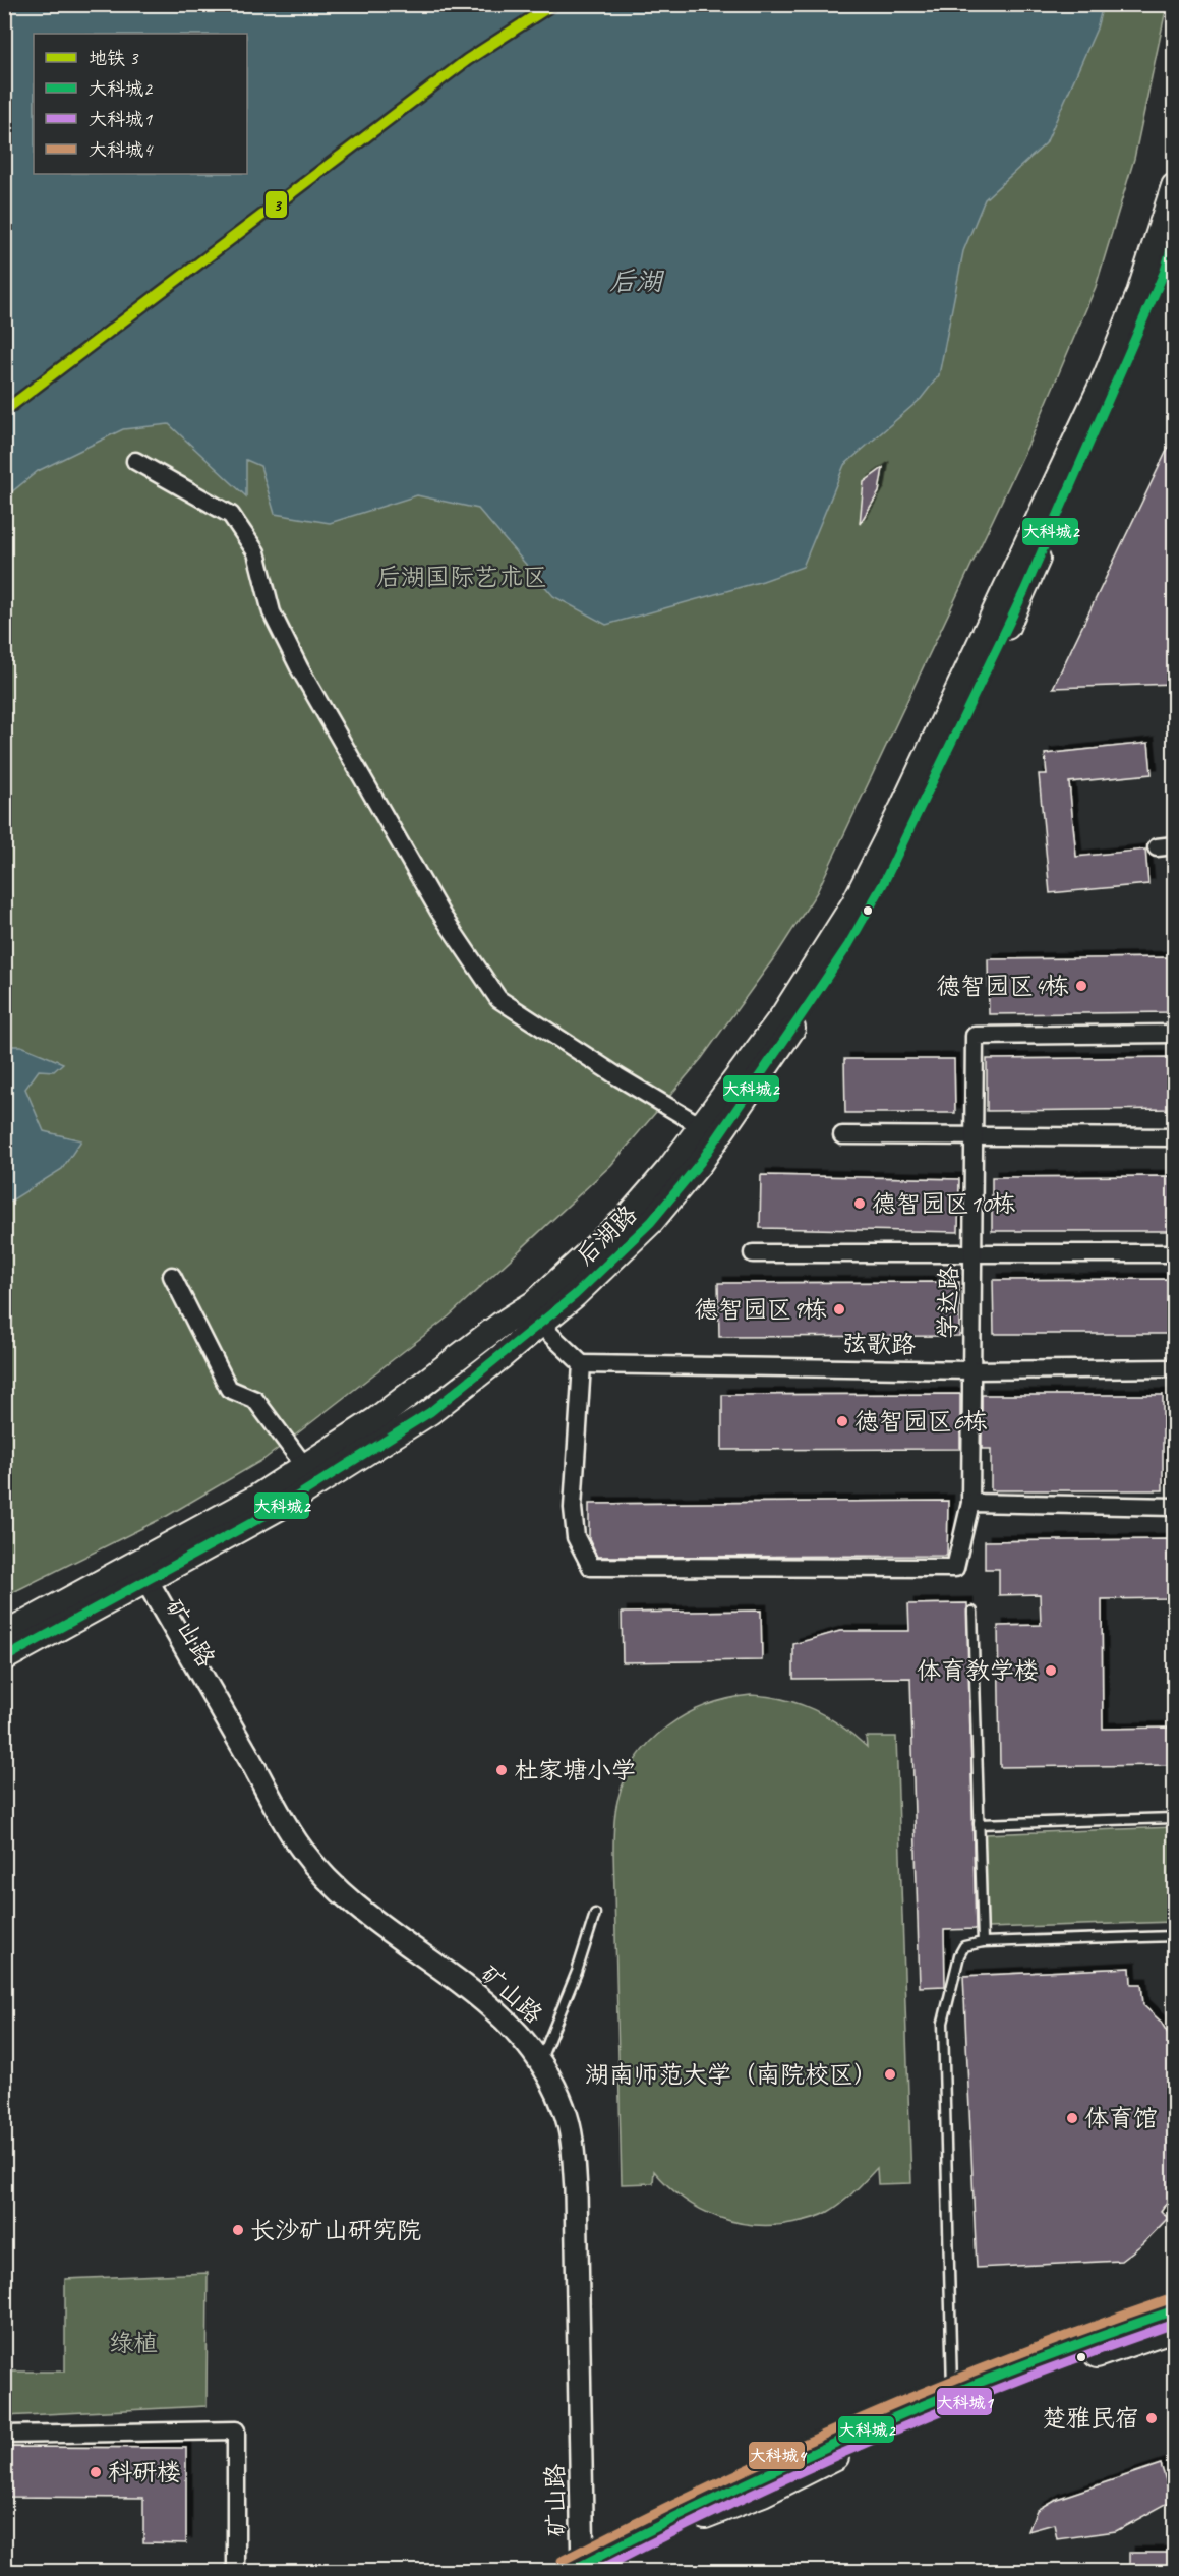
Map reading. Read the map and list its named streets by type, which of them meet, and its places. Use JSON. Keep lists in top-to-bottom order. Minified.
{"streets":{"main road":["后湖路"],"street":["学达路","弦歌路","矿山路"]},"crossings":[["后湖路","矿山路"],["学达路","弦歌路"]],"water":["后湖"],"parks":["后湖国际艺术区","绿植"],"places":["徳智园区4栋","德智园区10栋","德智园区9栋","徳智园区6栋","体育教学楼","杜家塘小学","湖南师范大学（南院校区）","体育馆","长沙矿山研究院","楚雅民宿","科研楼"],"lines":["metro line 3","transit line 大科城2","transit line 大科城4","transit line 大科城1"],"legend":["地铁 3","大科城2","大科城1","大科城4"]}
